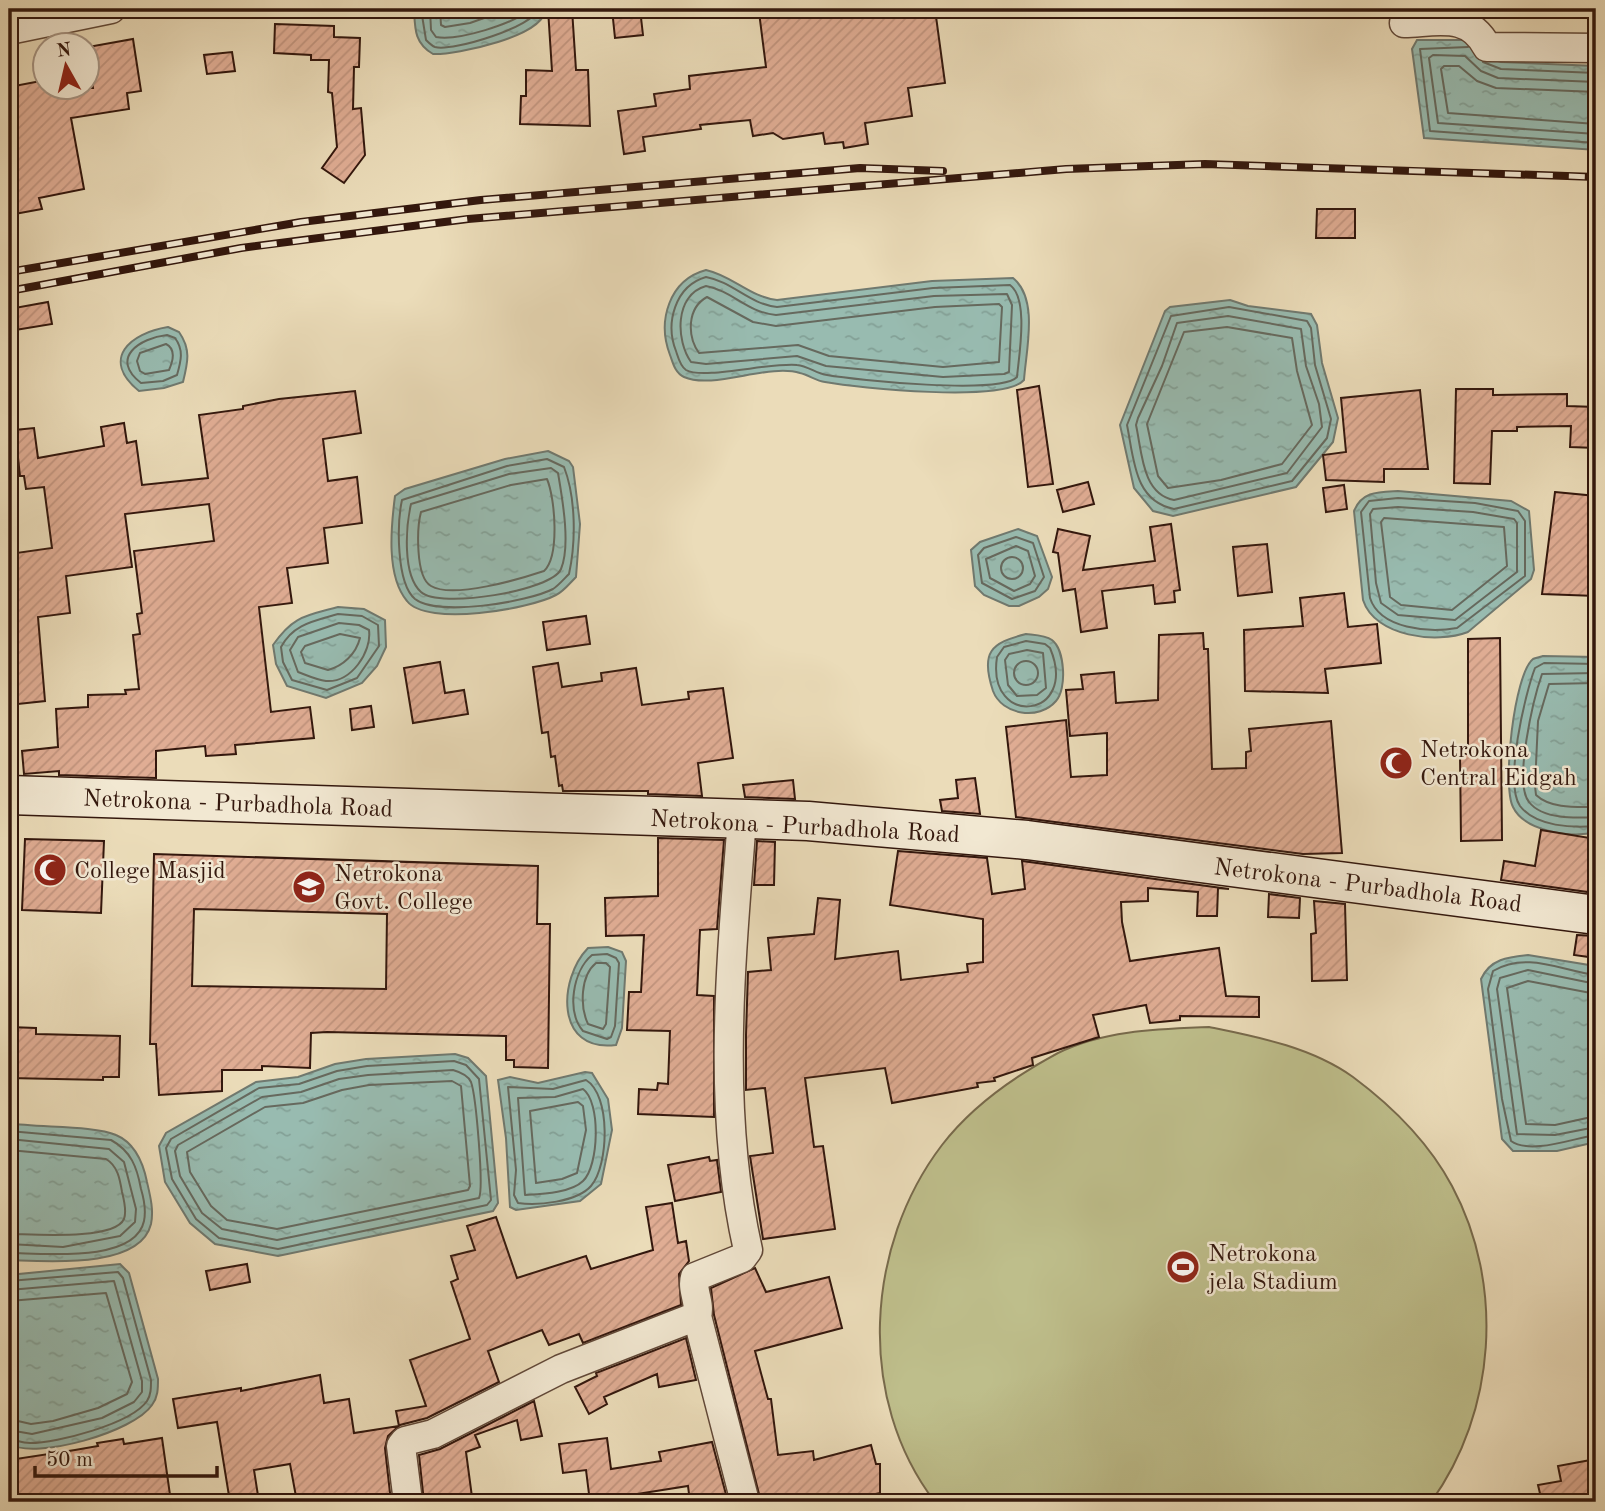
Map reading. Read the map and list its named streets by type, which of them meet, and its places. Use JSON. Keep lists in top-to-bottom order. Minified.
{"streets":{"main road":["Netrokona - Purbadhola Road"]},"places":{"mosque":["Netrokona Central Eidgah","College Masjid"],"school or university":["Netrokona Govt. College"],"sports":["Netrokona jela Stadium"]},"scale_bar":"50 m","north":"top"}
